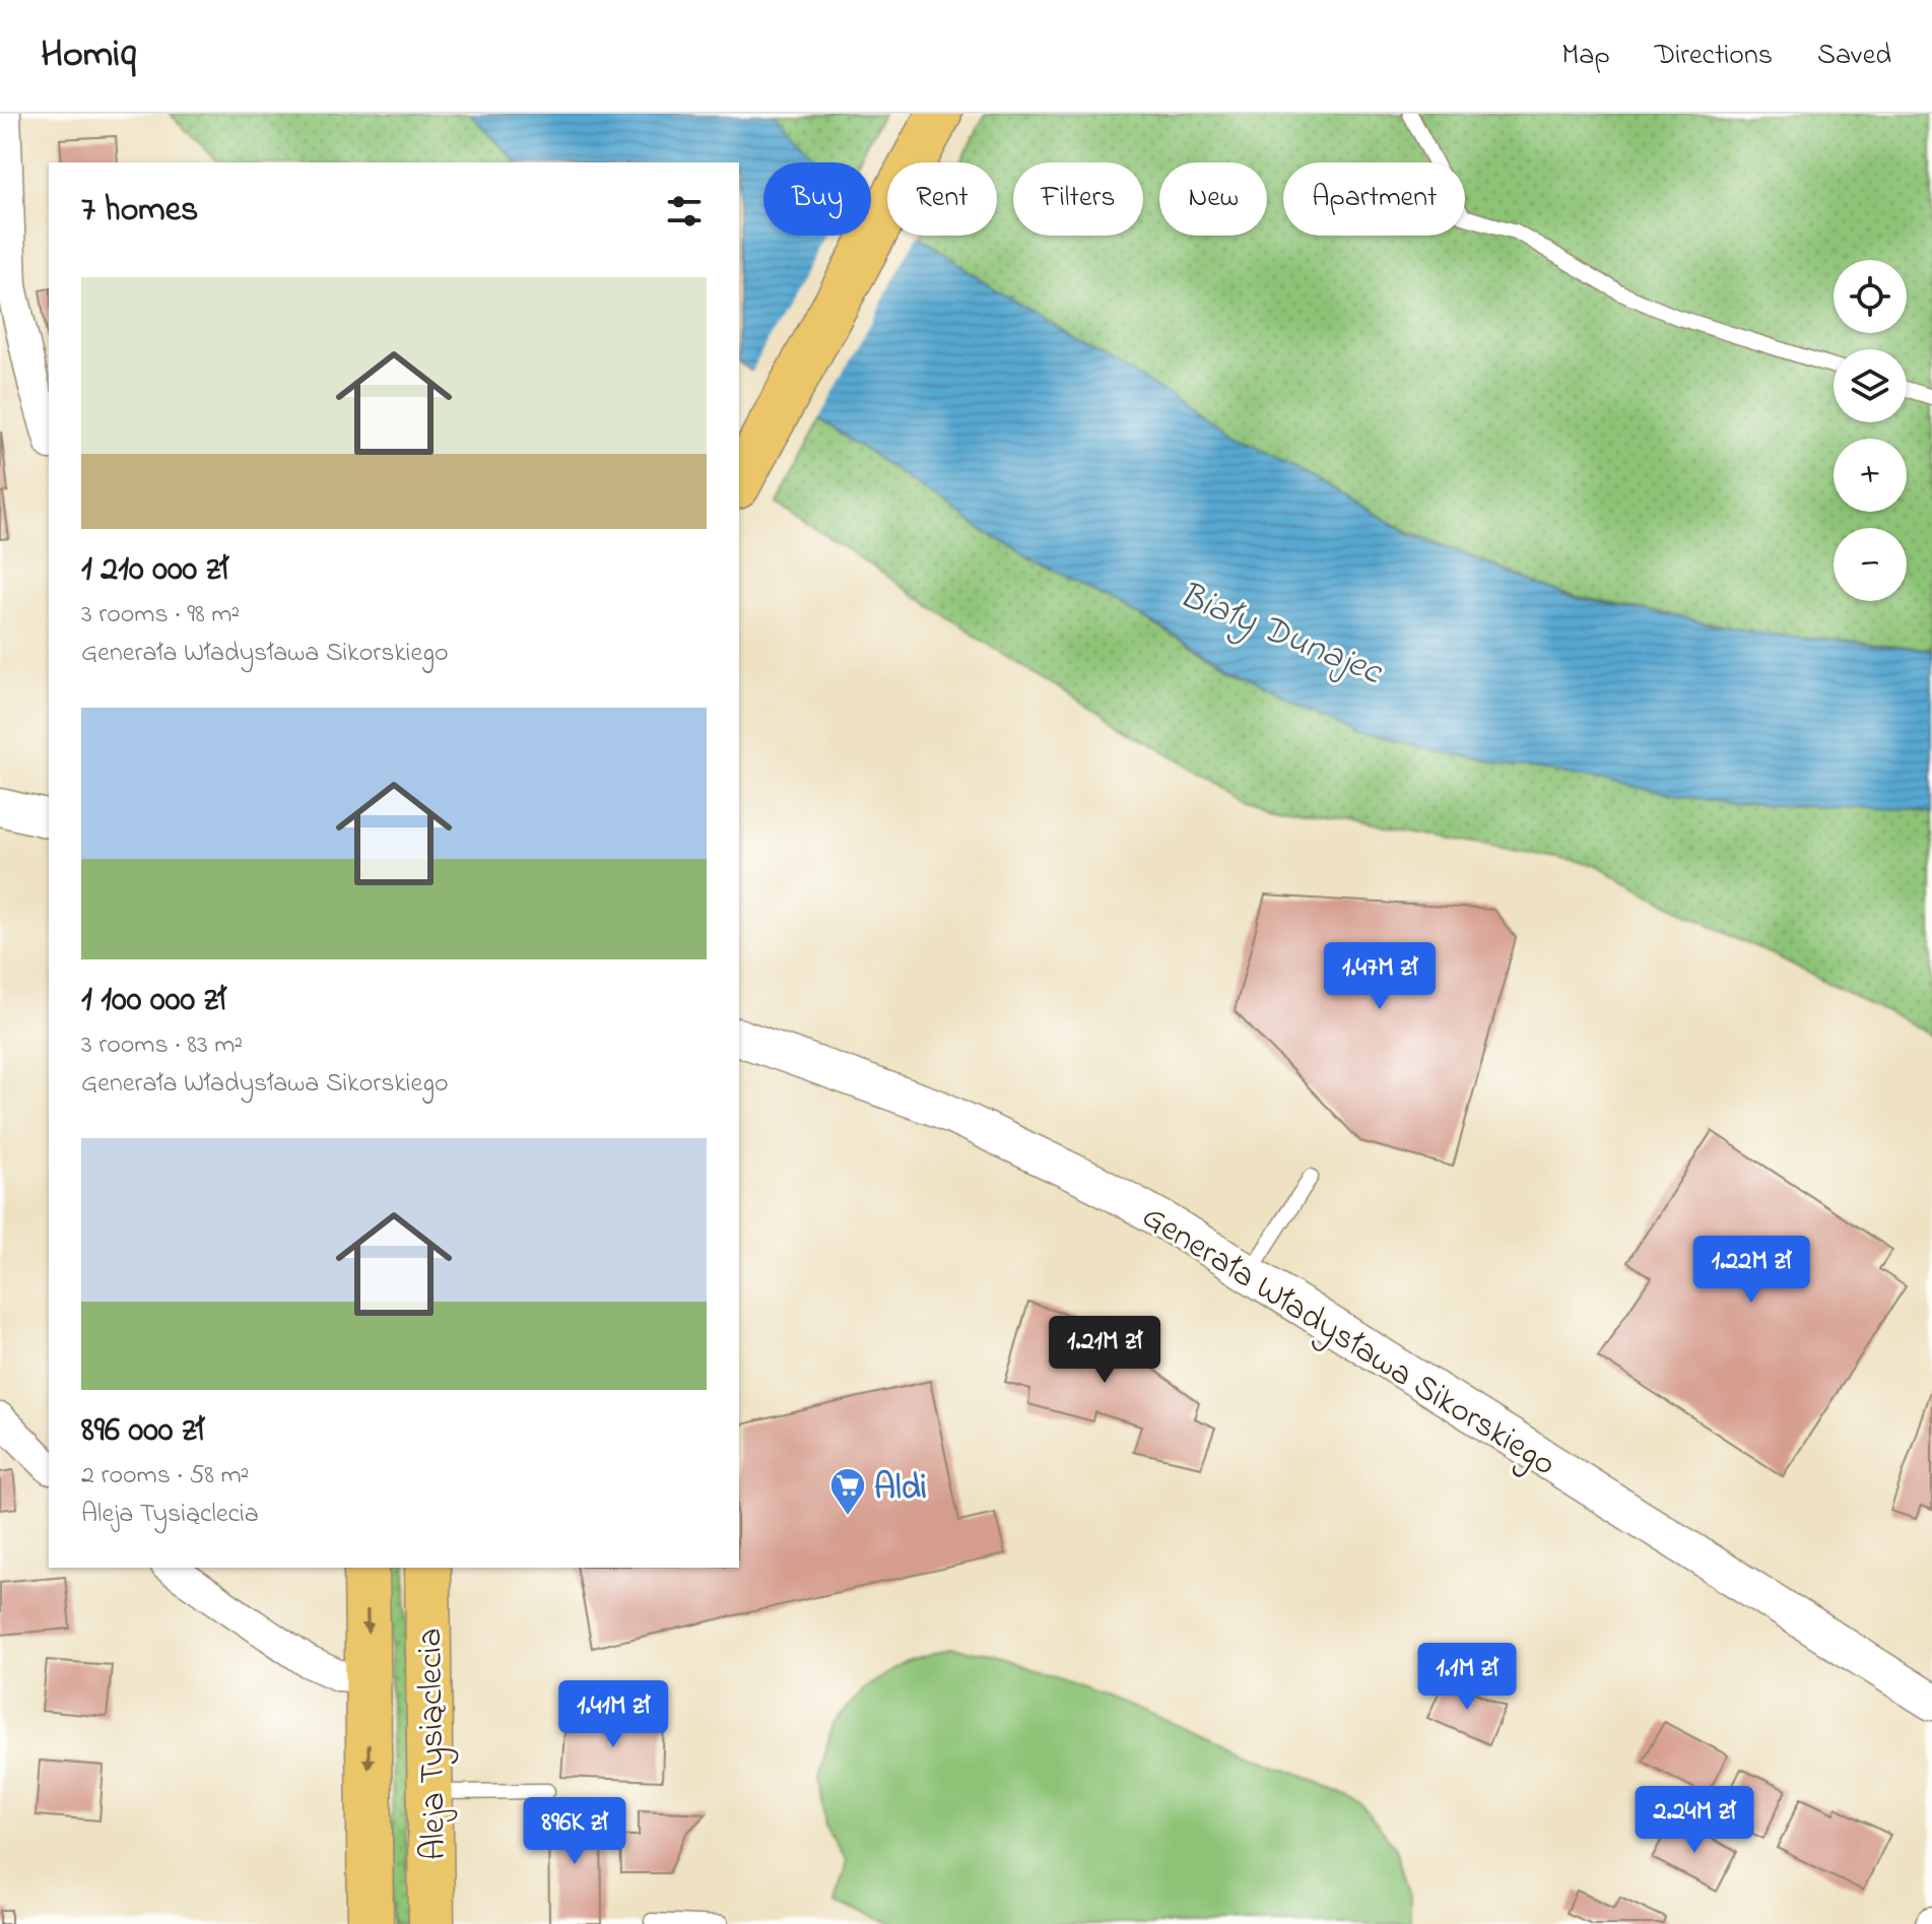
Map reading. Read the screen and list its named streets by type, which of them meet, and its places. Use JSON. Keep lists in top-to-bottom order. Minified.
{"streets":{"main road":["Aleja Tysiąclecia"],"street":["Generała Władysława Sikorskiego"]},"water":["Biały Dunajec"],"places":{"supermarket":["Aldi"]},"page":{"header":"Homiq","nav":["Map","Directions","Saved"],"chip":["Buy","Rent","Filters","New","Apartment"],"heading":"7 homes","map_buttons":["+","−"],"list":[{"name":"1 210 000 zł","note":"3 rooms · 98 m² · Generała Władysława Sikorskiego"},{"name":"1 100 000 zł","note":"3 rooms · 83 m² · Generała Władysława Sikorskiego"},{"name":"896 000 zł","note":"2 rooms · 58 m² · Aleja Tysiąclecia"}],"price":["1.47M zł","1.22M zł","1.21M zł","1.1M zł","1.41M zł","2.24M zł","896K zł"]}}
